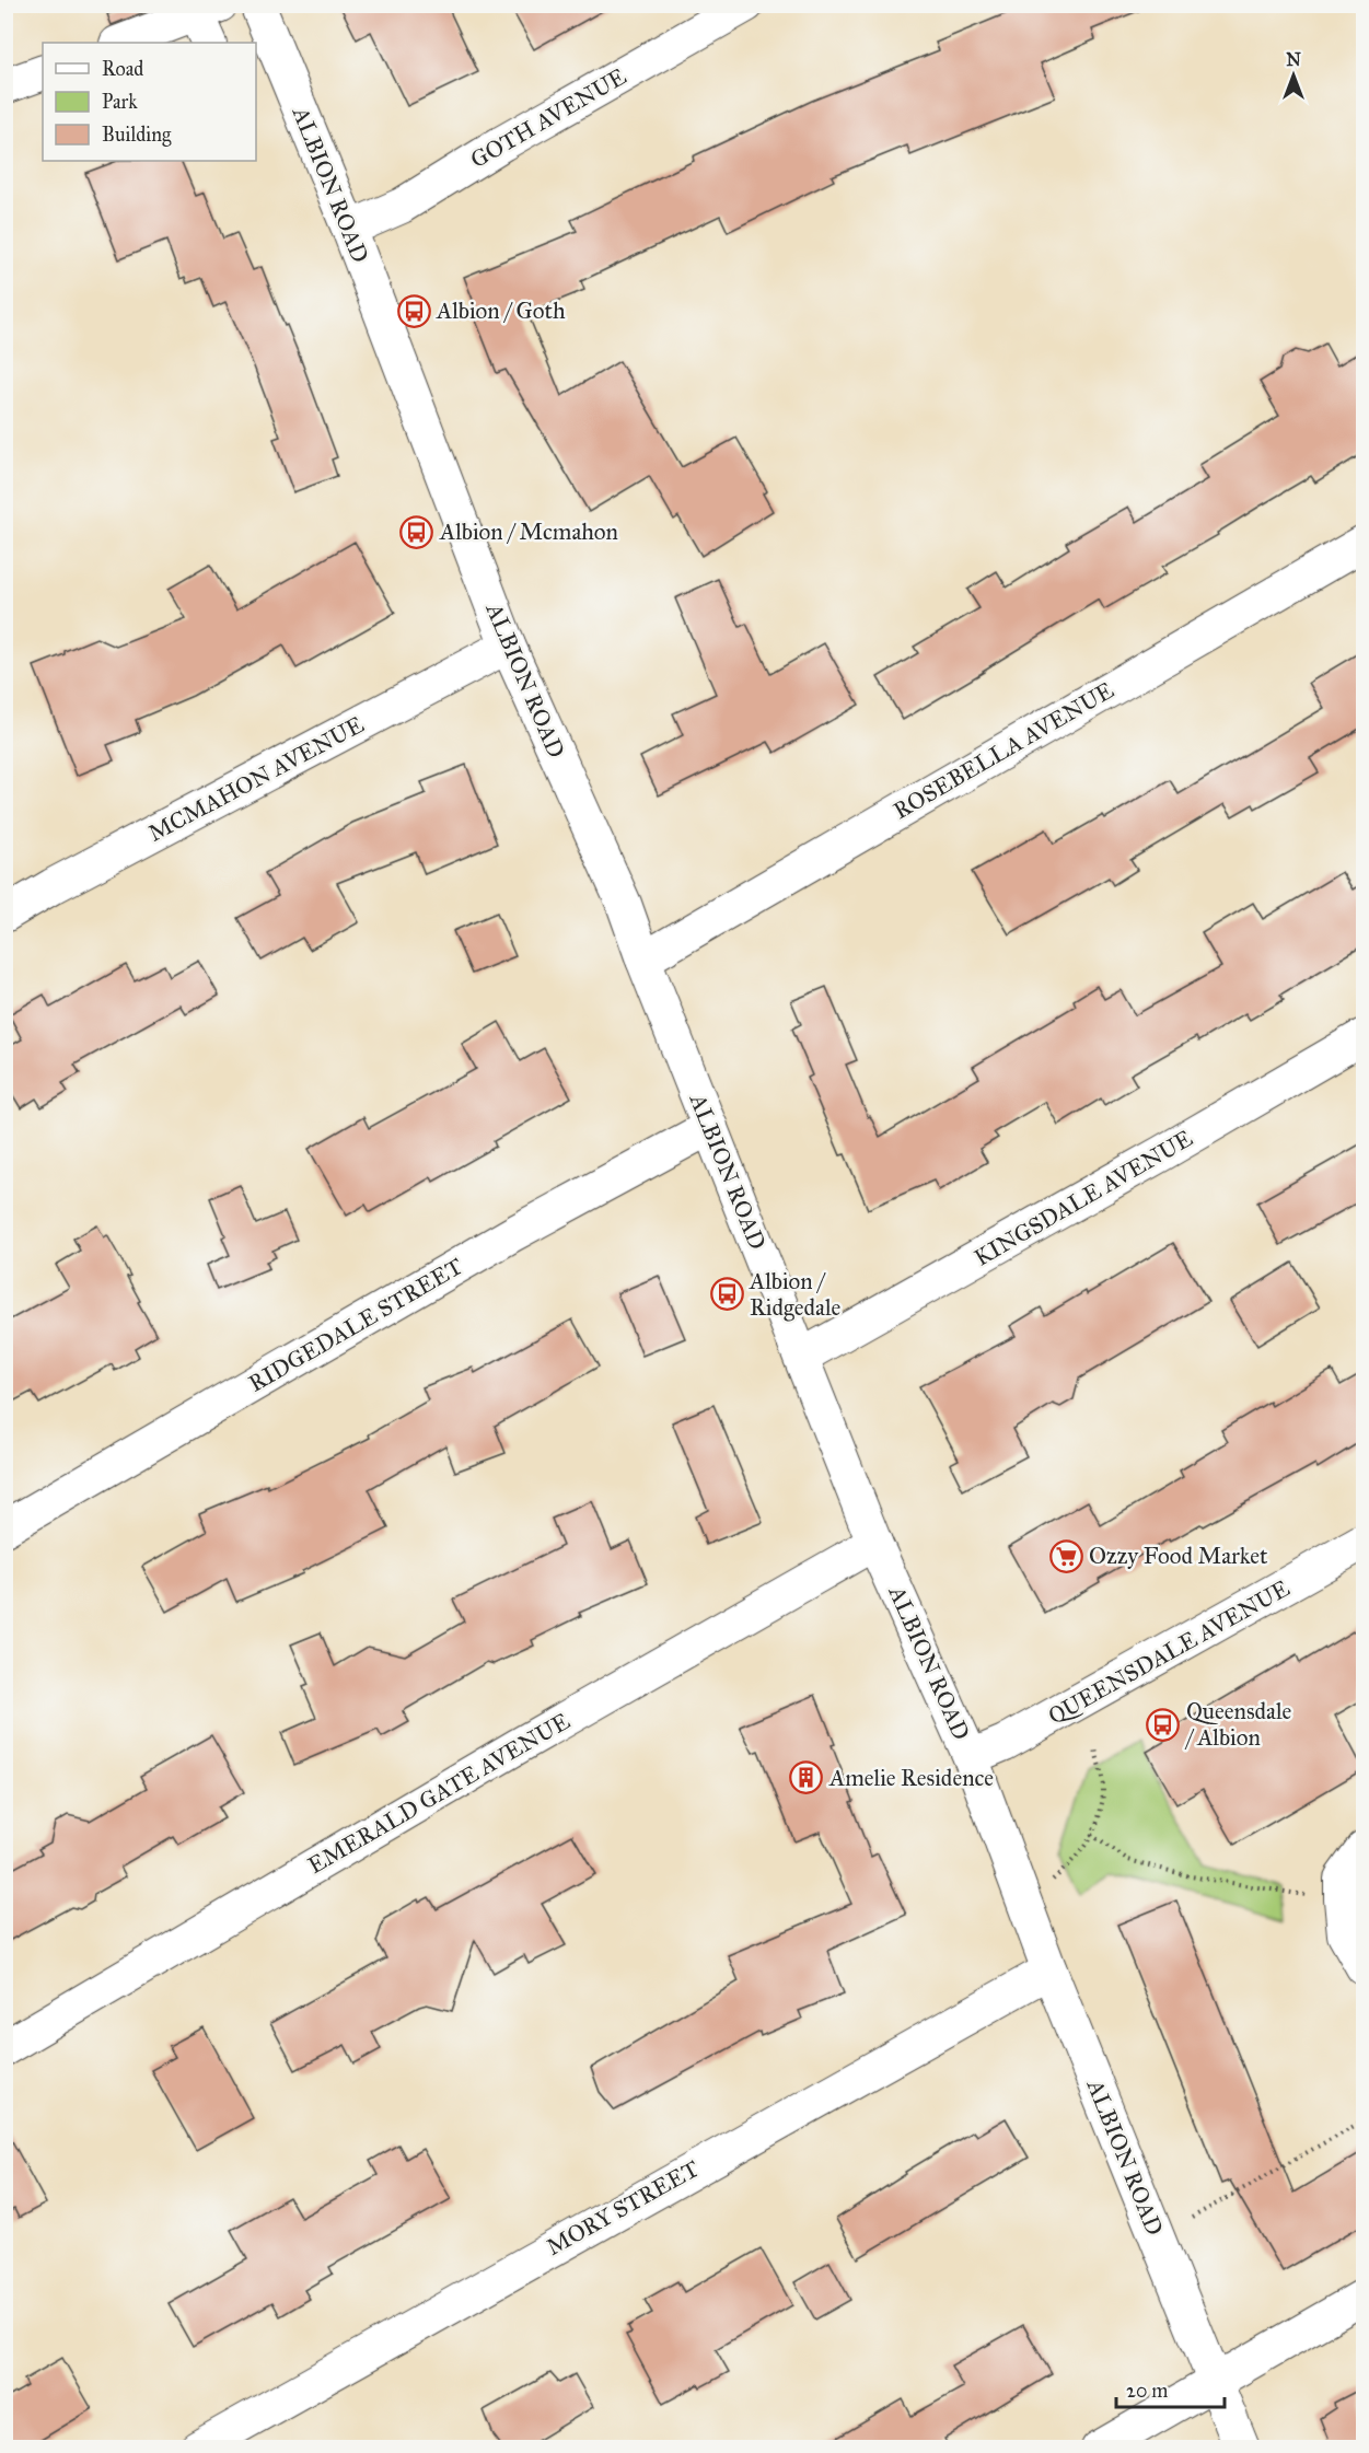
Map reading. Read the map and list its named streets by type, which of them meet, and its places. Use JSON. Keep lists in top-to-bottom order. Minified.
{"streets":{"street":["GOTH AVENUE","ALBION ROAD","ROSEBELLA AVENUE","MCMAHON AVENUE","KINGSDALE AVENUE","RIDGEDALE STREET","QUEENSDALE AVENUE","EMERALD GATE AVENUE","MORY STREET"]},"crossings":[["GOTH AVENUE","ALBION ROAD"],["ALBION ROAD","ROSEBELLA AVENUE"],["ALBION ROAD","MCMAHON AVENUE"],["ALBION ROAD","KINGSDALE AVENUE"],["ALBION ROAD","RIDGEDALE STREET"],["ALBION ROAD","QUEENSDALE AVENUE"],["ALBION ROAD","EMERALD GATE AVENUE"],["ALBION ROAD","MORY STREET"]],"places":{"bus stop":["Albion / Goth","Albion / Mcmahon","Albion / Ridgedale","Queensdale / Albion"],"supermarket":["Ozzy Food Market"],"building":["Amelie Residence"]},"legend":["Road","Park","Building"],"scale_bar":"20 m","north":"top"}
